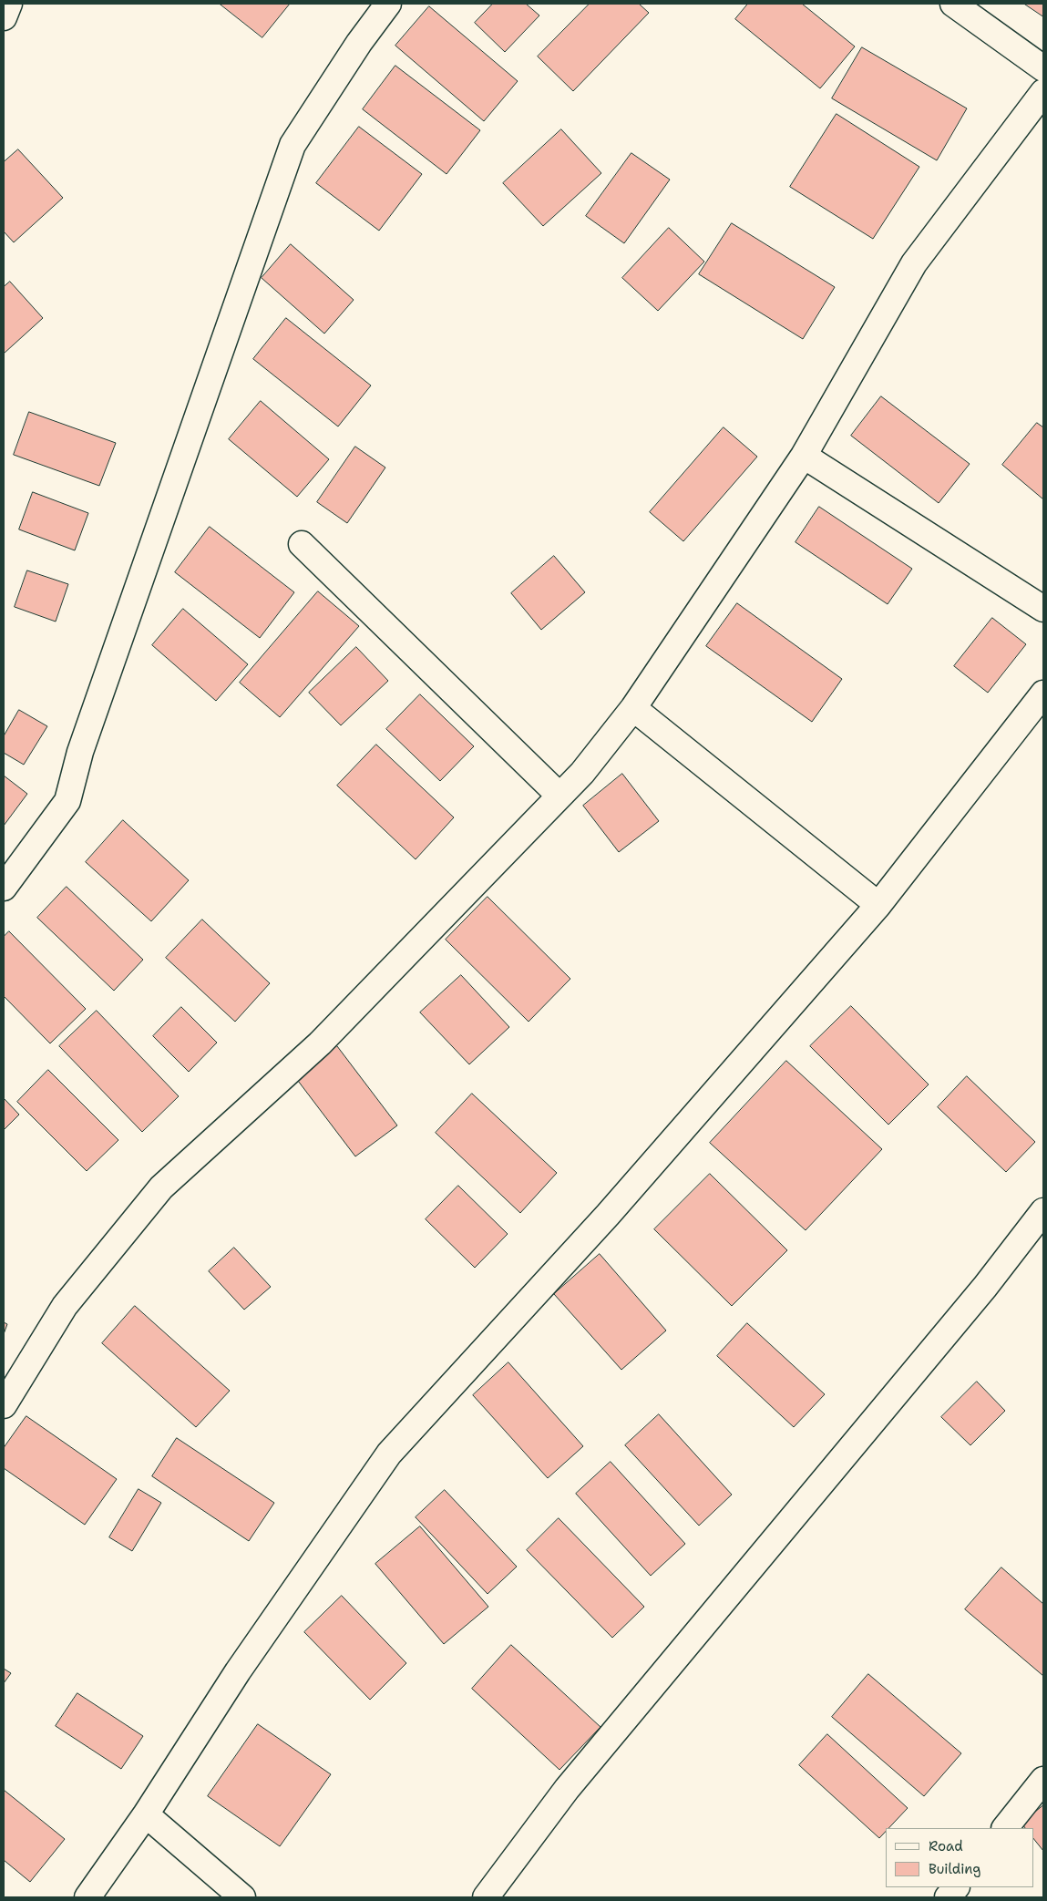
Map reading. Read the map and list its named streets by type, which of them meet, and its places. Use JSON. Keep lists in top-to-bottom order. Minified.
{"legend":["Road","Building"]}
